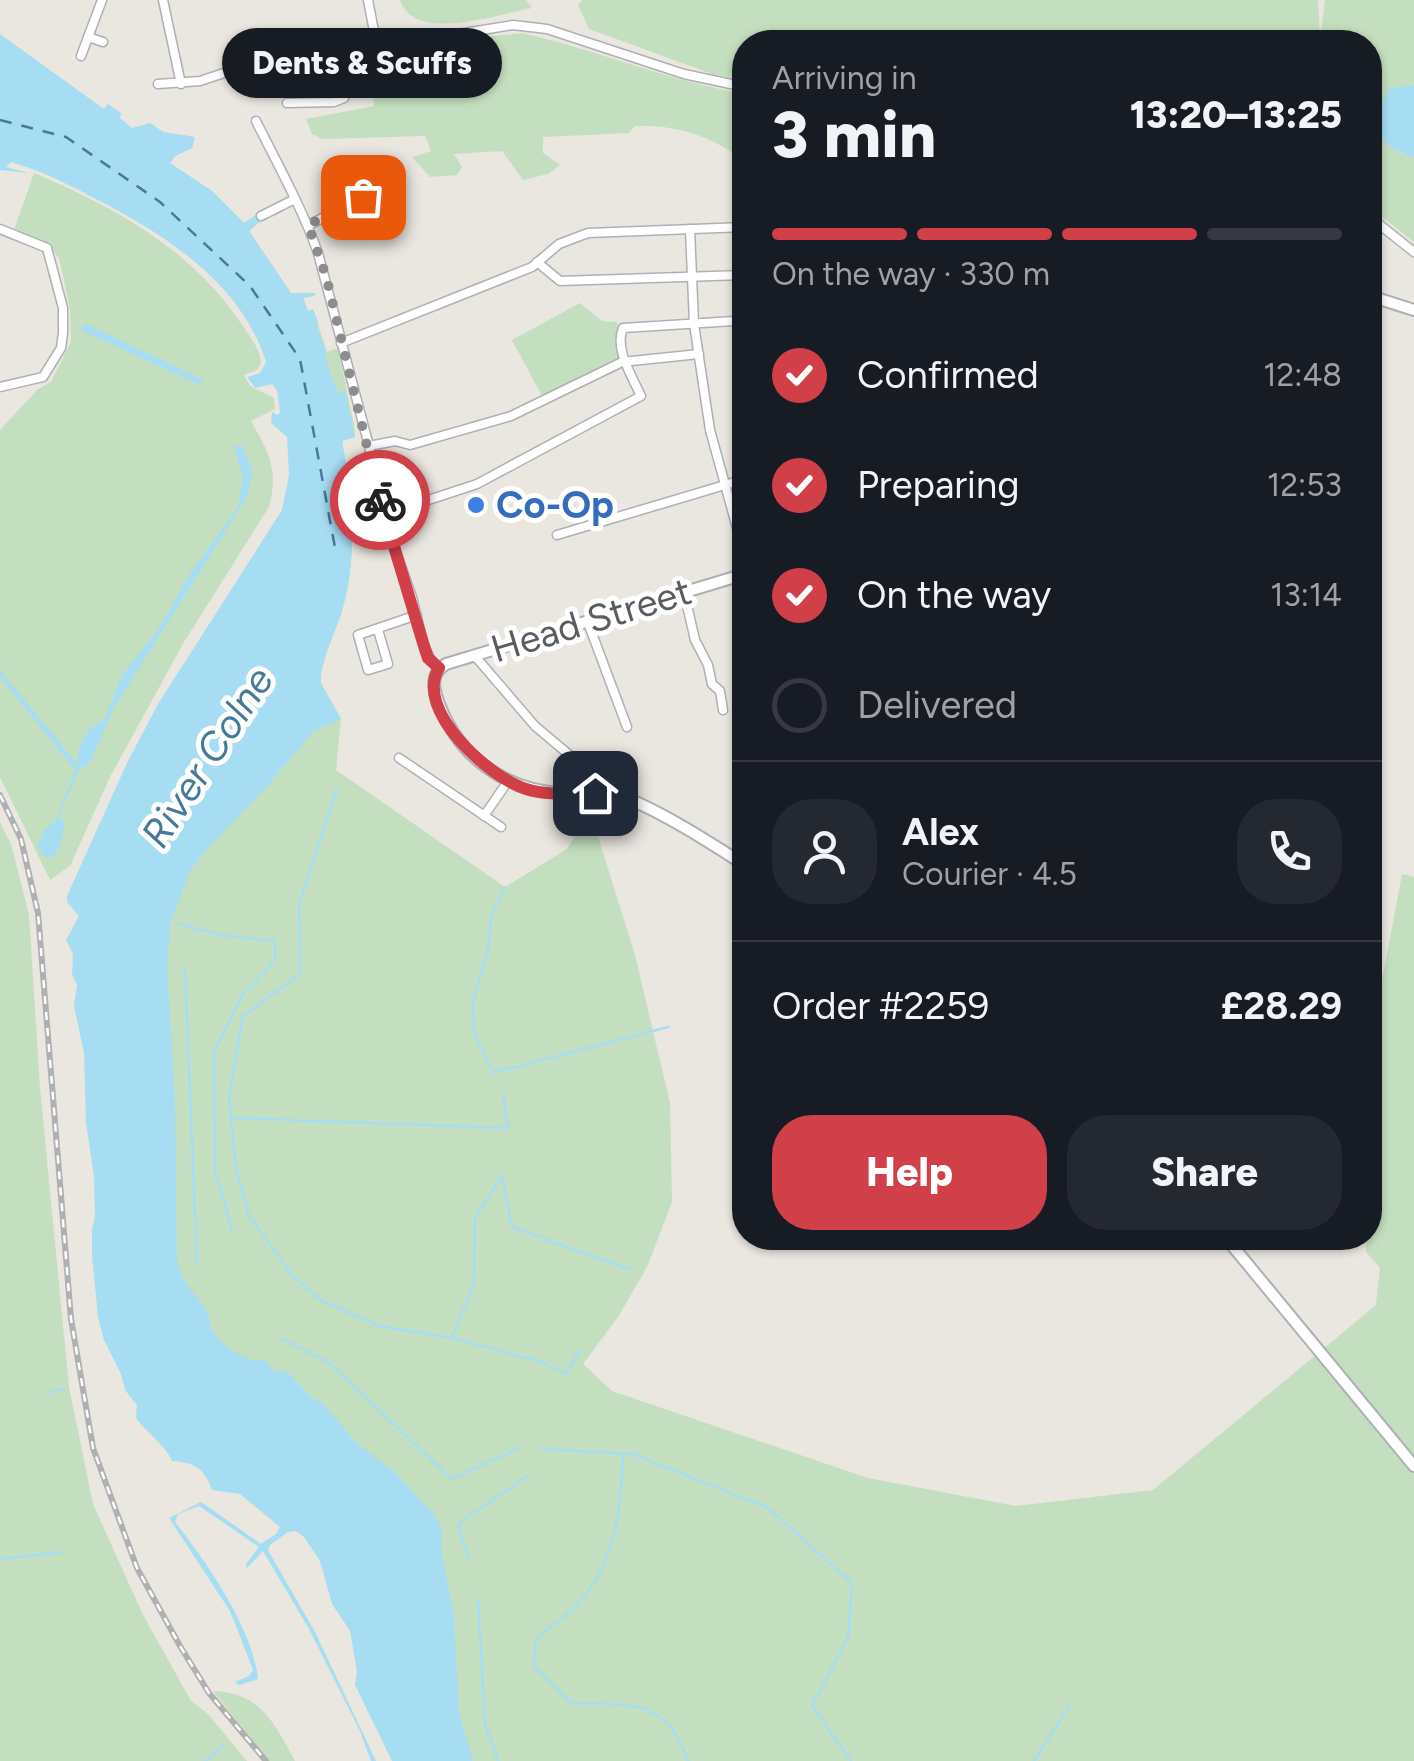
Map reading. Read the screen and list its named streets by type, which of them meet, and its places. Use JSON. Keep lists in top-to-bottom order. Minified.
{"streets":{"street":["Head Street"]},"water":["River Colne"],"places":["Dents & Scuffs","Co-Op"],"page":{"bubble":"Dents & Scuffs","heading":["3 min","Arriving in","13:20–13:25"],"panel":["Alex","Courier · 4.5","Order #2259","£28.29"],"bar":"On the way · 330 m","list":[["Confirmed","12:48"],["Preparing","12:53"],["On the way","13:14"],"Delivered"],"buttons":["Help","Share"]}}
